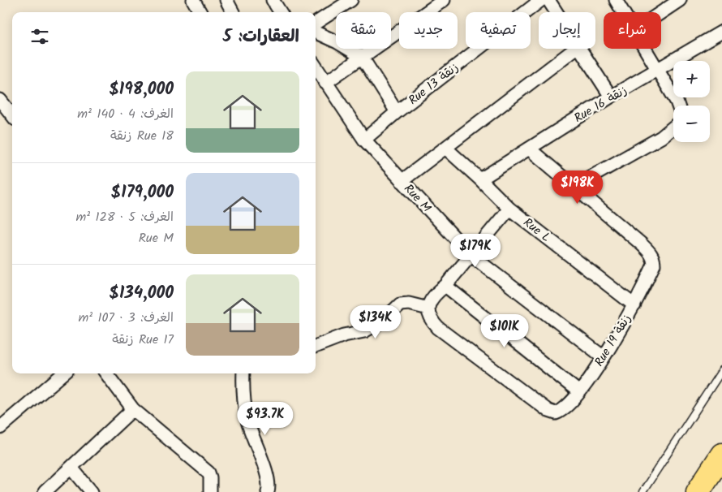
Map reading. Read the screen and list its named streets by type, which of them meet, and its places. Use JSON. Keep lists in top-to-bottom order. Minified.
{"streets":{"street":["Rue 13 زنقة","Rue 16 زنقة","Rue M","Rue L","Rue 19 زنقة"]},"crossings":[["Rue 13 زنقة","Rue M"],["Rue 16 زنقة","Rue L"],["Rue 16 زنقة","Rue 19 زنقة"],["Rue M","Rue 19 زنقة"],["Rue L","Rue 19 زنقة"]],"page":{"chip":["شراء","إيجار","تصفية","جديد","شقة"],"heading":"العقارات: 5","map_buttons":["+","−"],"list":[{"name":"$198,000","note":"الغرف: 4 · 140 m² · Rue 18 زنقة"},{"name":"$179,000","note":"الغرف: 5 · 128 m² · Rue M"},{"name":"$134,000","note":"الغرف: 3 · 107 m² · Rue 17 زنقة"}],"price":["$198K","$179K","$134K","$101K","$93.7K"]}}
